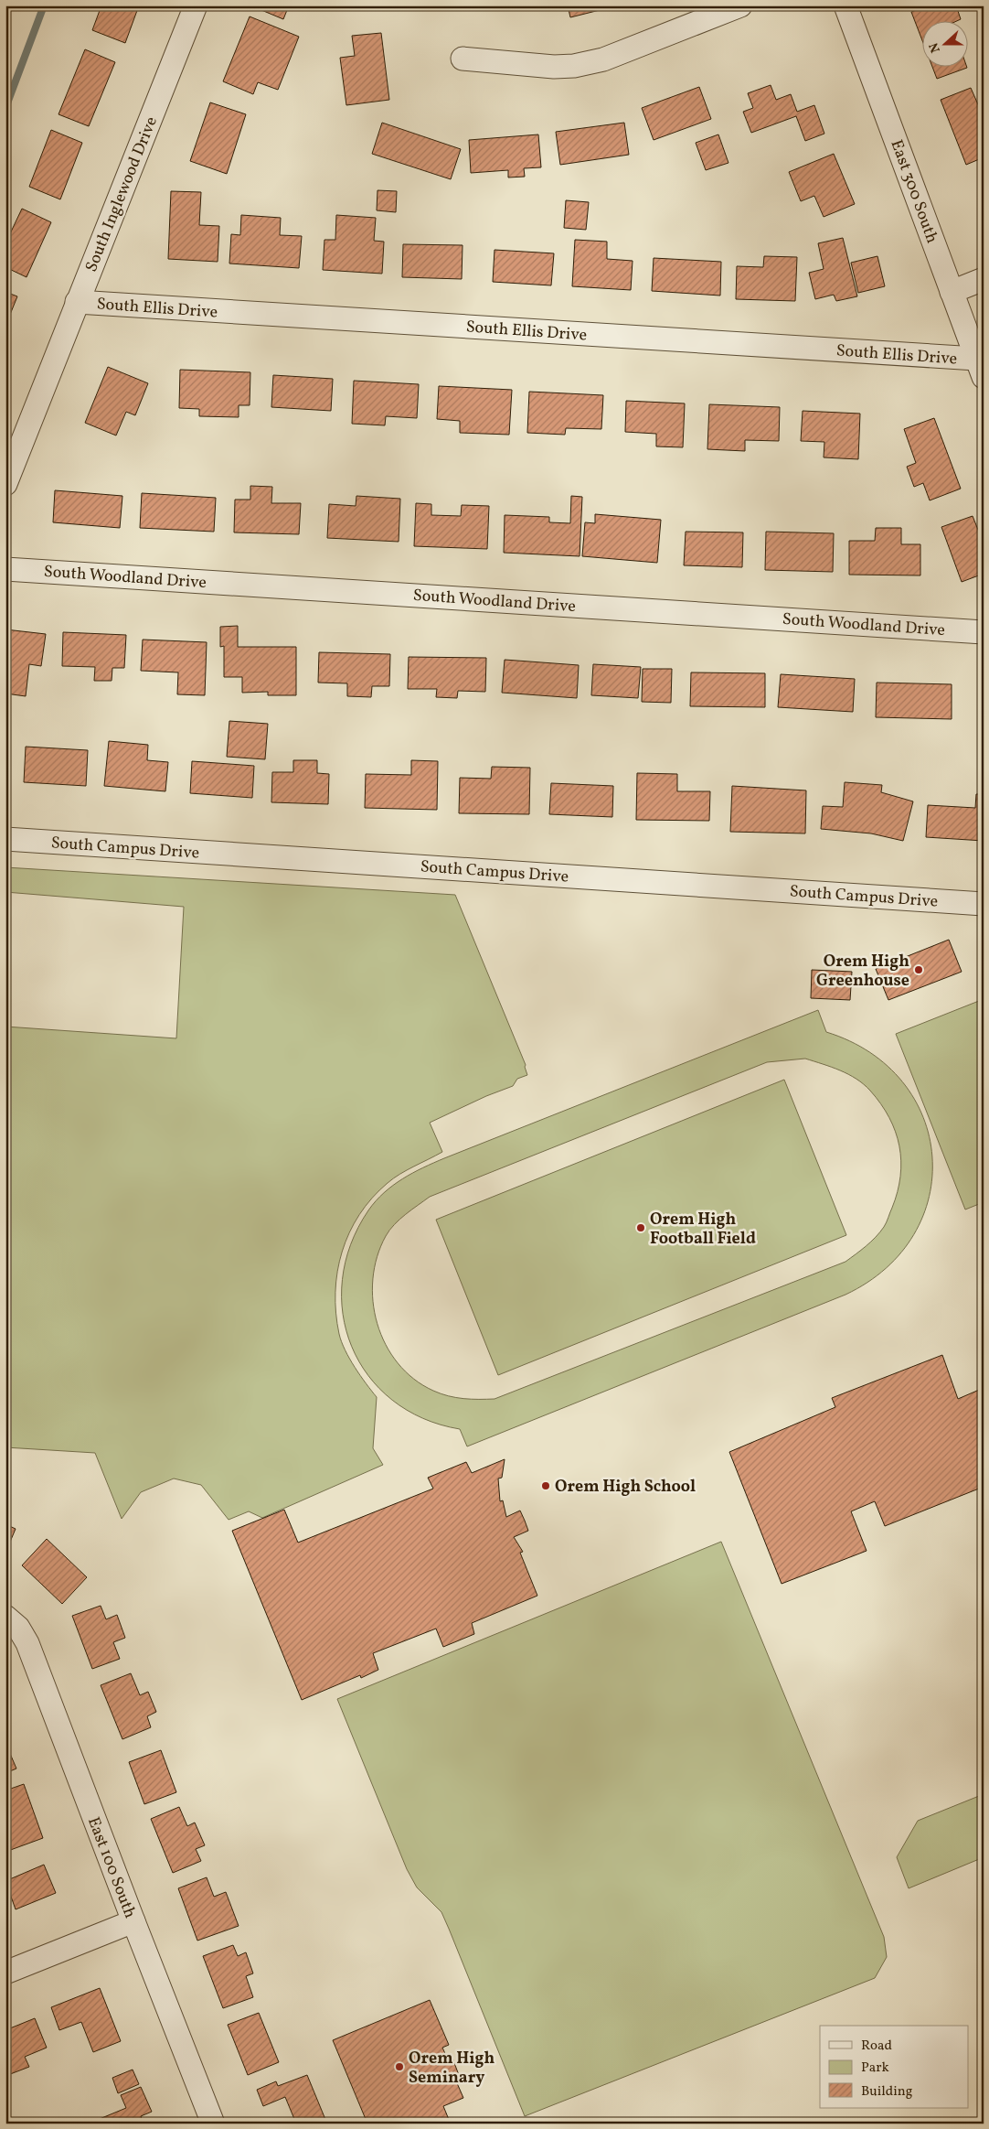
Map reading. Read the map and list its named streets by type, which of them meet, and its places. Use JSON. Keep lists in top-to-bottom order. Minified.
{"streets":{"street":["East 300 South","South Inglewood Drive","South Ellis Drive","South Woodland Drive","South Campus Drive","East 100 South"]},"crossings":[["East 300 South","South Ellis Drive"],["South Inglewood Drive","South Ellis Drive"]],"places":["Orem High Greenhouse","Orem High Football Field","Orem High School","Orem High Seminary"],"legend":["Road","Park","Building"],"north":"left"}
